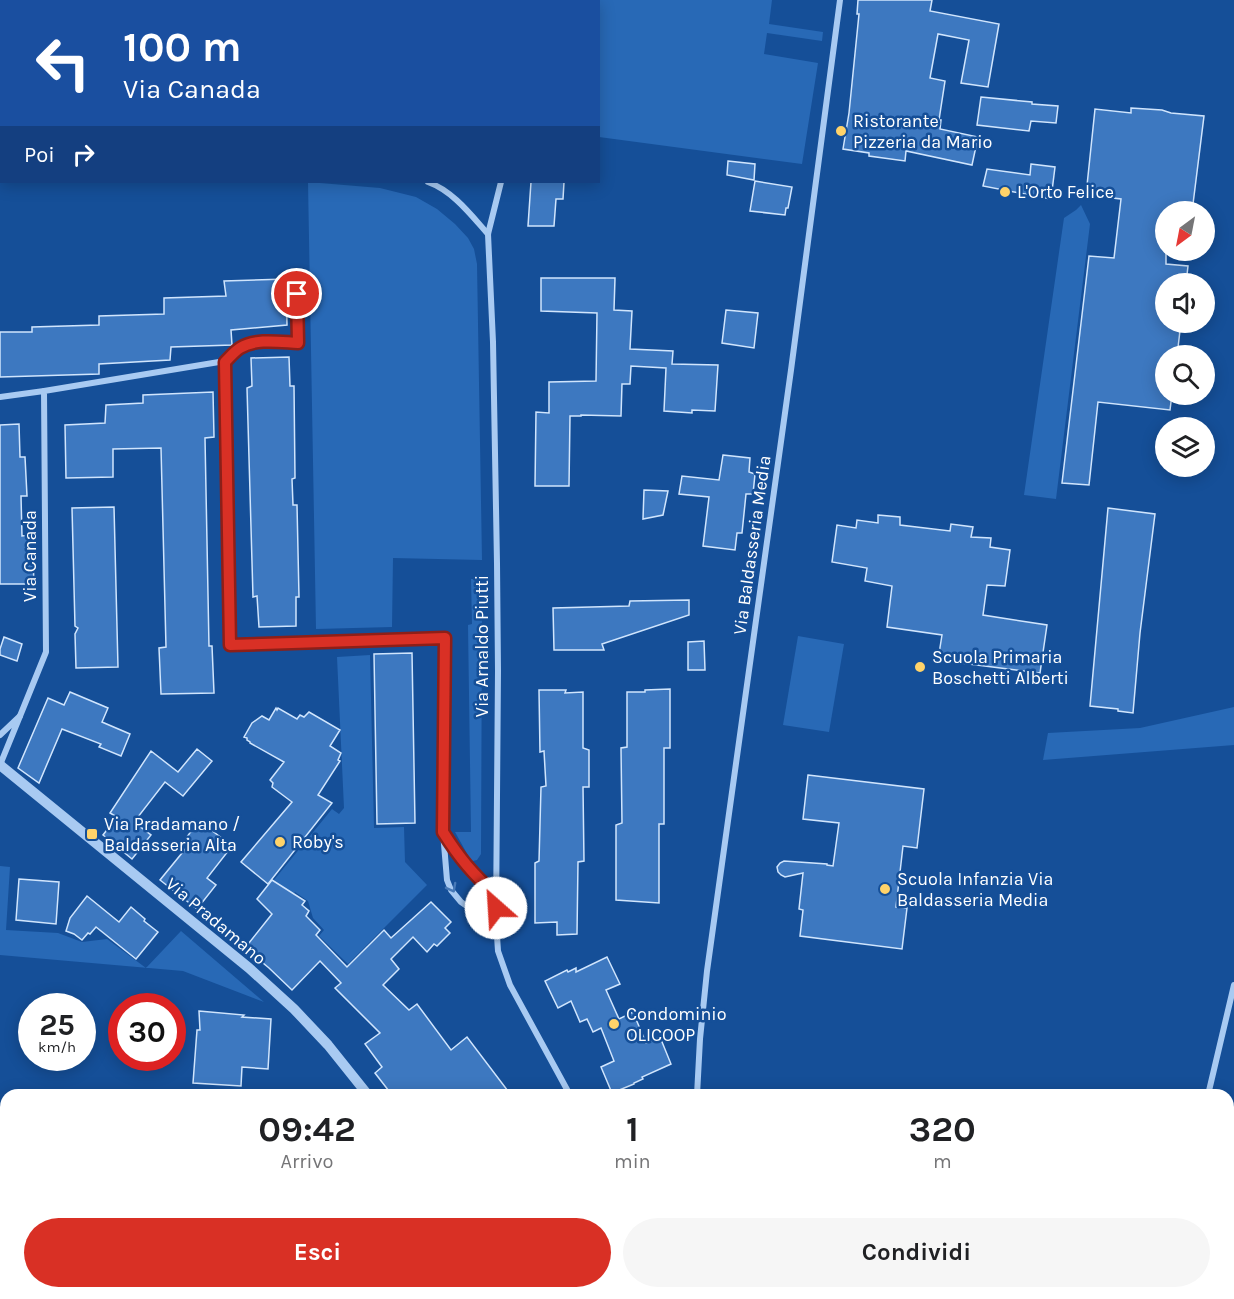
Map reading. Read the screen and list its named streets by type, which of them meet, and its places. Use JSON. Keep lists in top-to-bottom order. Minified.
{"streets":{"street":["Via Baldasseria Media","Via Canada","Via Arnaldo Piutti","Via Pradamano"]},"crossings":[["Via Canada","Via Pradamano"]],"places":{"other":["Ristorante Pizzeria da Mario","L'Orto Felice","Scuola Primaria Boschetti Alberti","Roby's","Scuola Infanzia Via Baldasseria Media","Condominio OLICOOP"],"transit":["Via Pradamano / Baldasseria Alta"]},"north":"bottom left","page":{"turn":["100 m","Via Canada"],"then":"Poi","speed":"25 km/h","limit":"30","eta":["09:42","Arrivo","1","min","320","m"],"buttons":["Esci","Condividi"]}}
